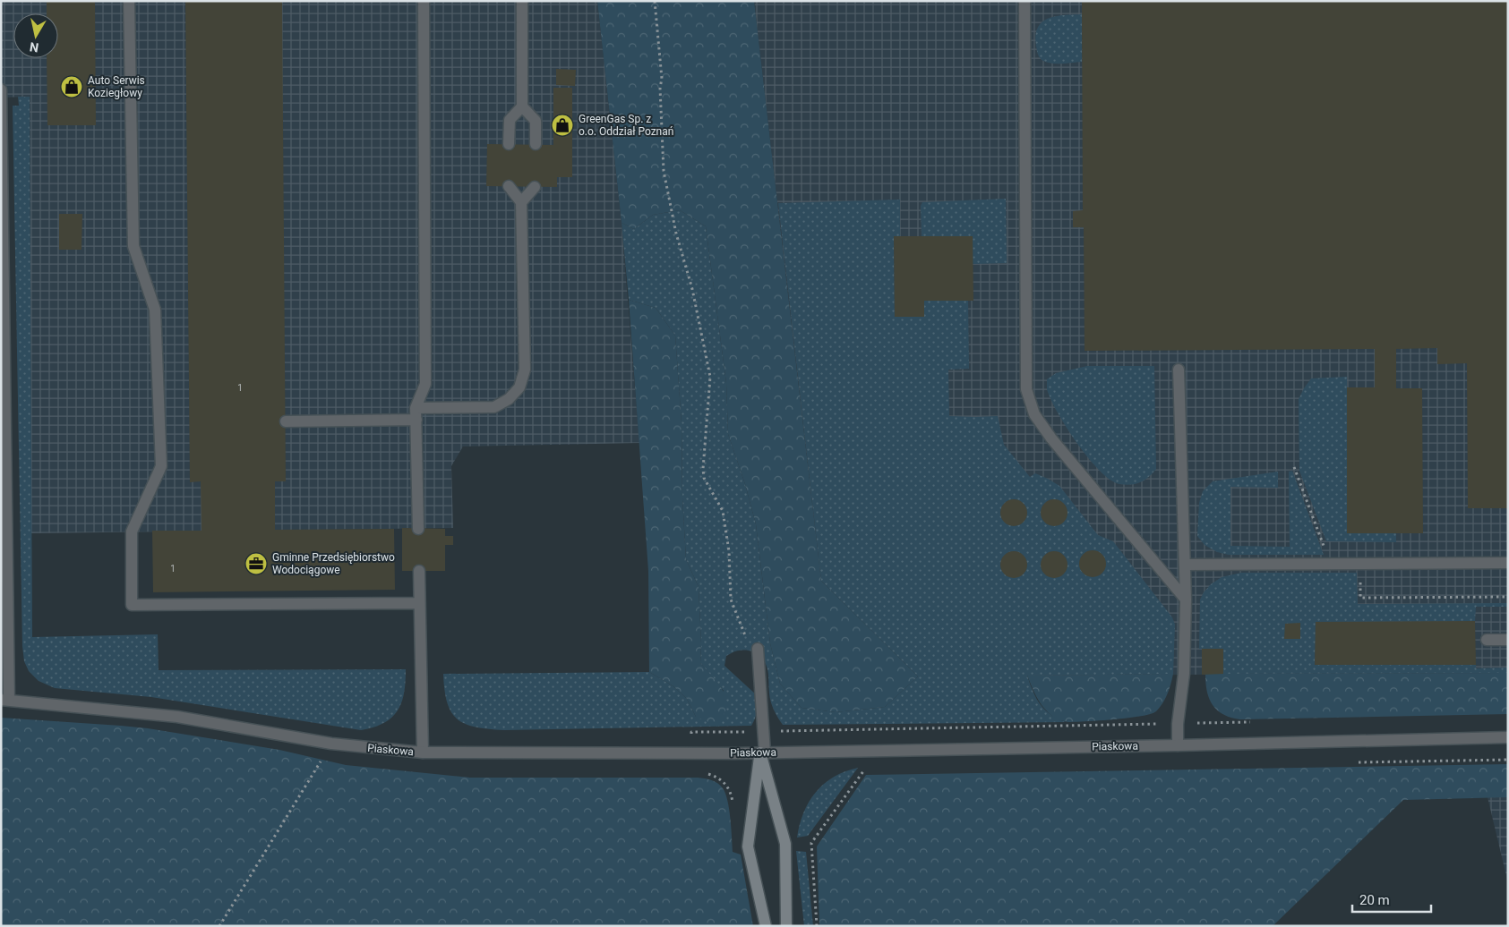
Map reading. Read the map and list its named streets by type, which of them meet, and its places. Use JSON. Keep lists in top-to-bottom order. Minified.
{"streets":{"street":["Piaskowa"]},"places":{"shop":["Auto Serwis Koziegłowy","GreenGas Sp. z o.o. Oddział Poznań"],"office":["Gminne Przedsiębiorstwo Wodociągowe"]},"house_numbers":["1","1"],"scale_bar":"20 m","north":"bottom"}
